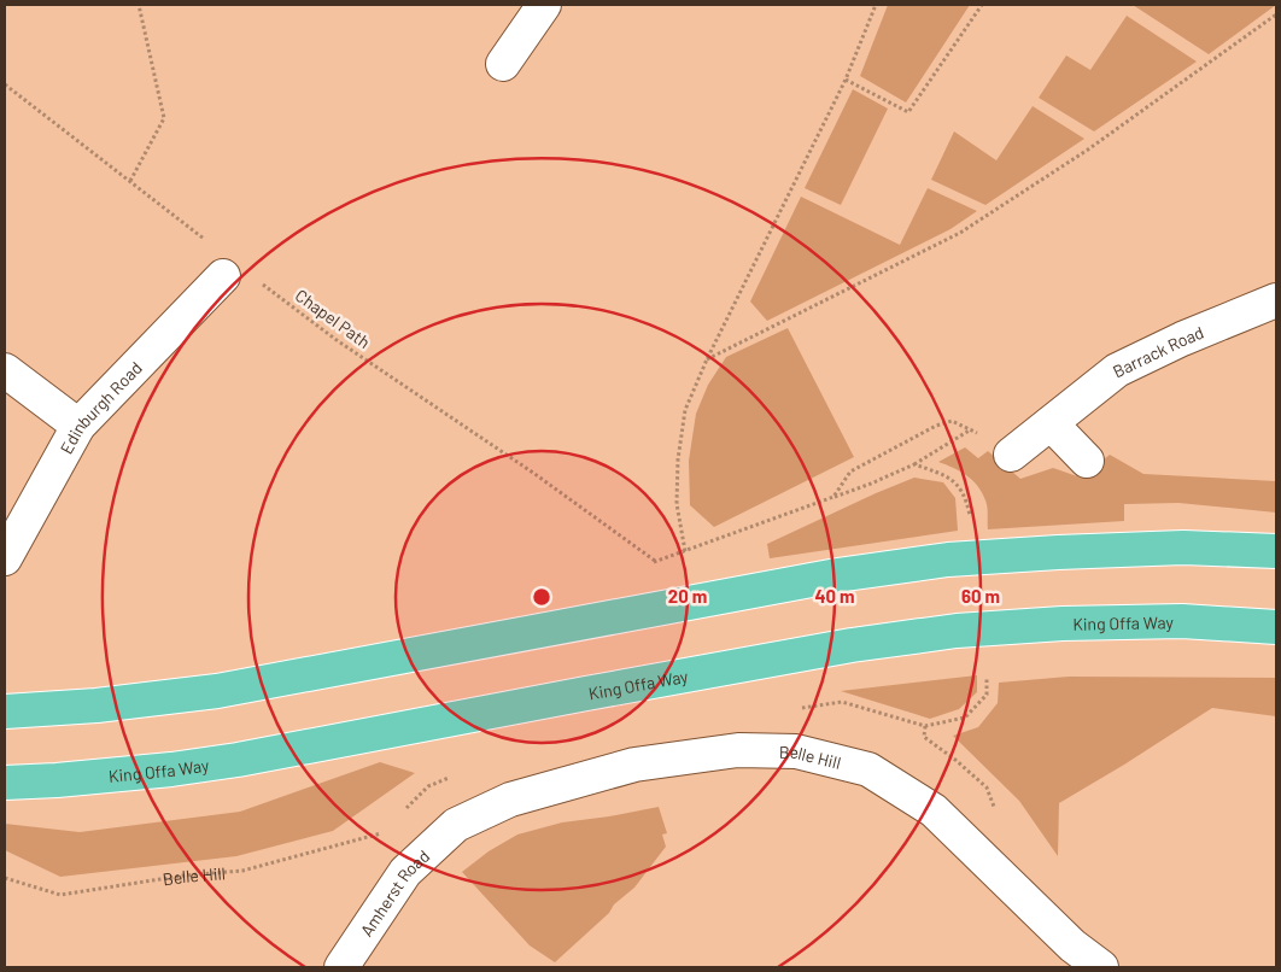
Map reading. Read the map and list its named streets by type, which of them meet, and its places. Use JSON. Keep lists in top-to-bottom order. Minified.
{"streets":{"highway":["King Offa Way"],"street":["Barrack Road","Edinburgh Road","Belle Hill","Amherst Road"],"path":["Chapel Path"]},"crossings":[["Belle Hill","Amherst Road"]],"rings":["20 m","40 m","60 m"]}
